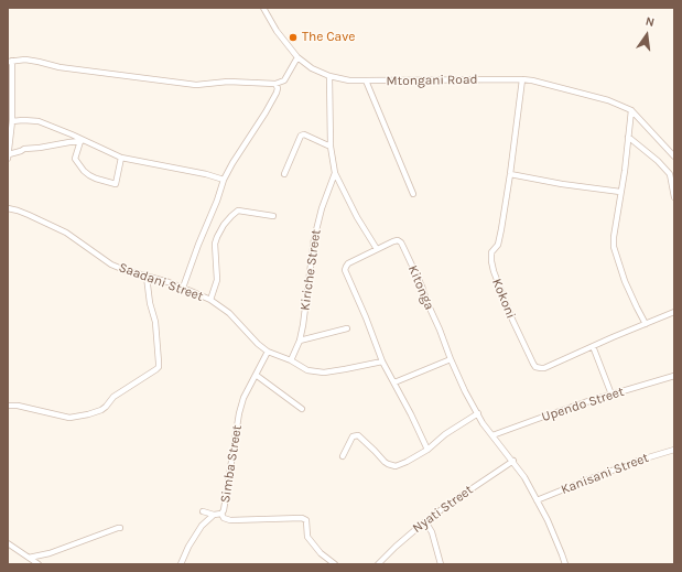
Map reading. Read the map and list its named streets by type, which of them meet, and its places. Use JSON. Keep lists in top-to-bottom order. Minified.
{"streets":{"street":["Mtongani Road","Kiriche Street","Saadani Street","Kitonga","Kokoni","Upendo Street","Simba Street","Kanisani Street","Nyati Street"]},"crossings":[["Mtongani Road","Kokoni"],["Kiriche Street","Saadani Street"],["Saadani Street","Kitonga"],["Saadani Street","Simba Street"],["Kitonga","Upendo Street"],["Kitonga","Kanisani Street"],["Kitonga","Nyati Street"]],"places":["The Cave"],"north":"top"}
